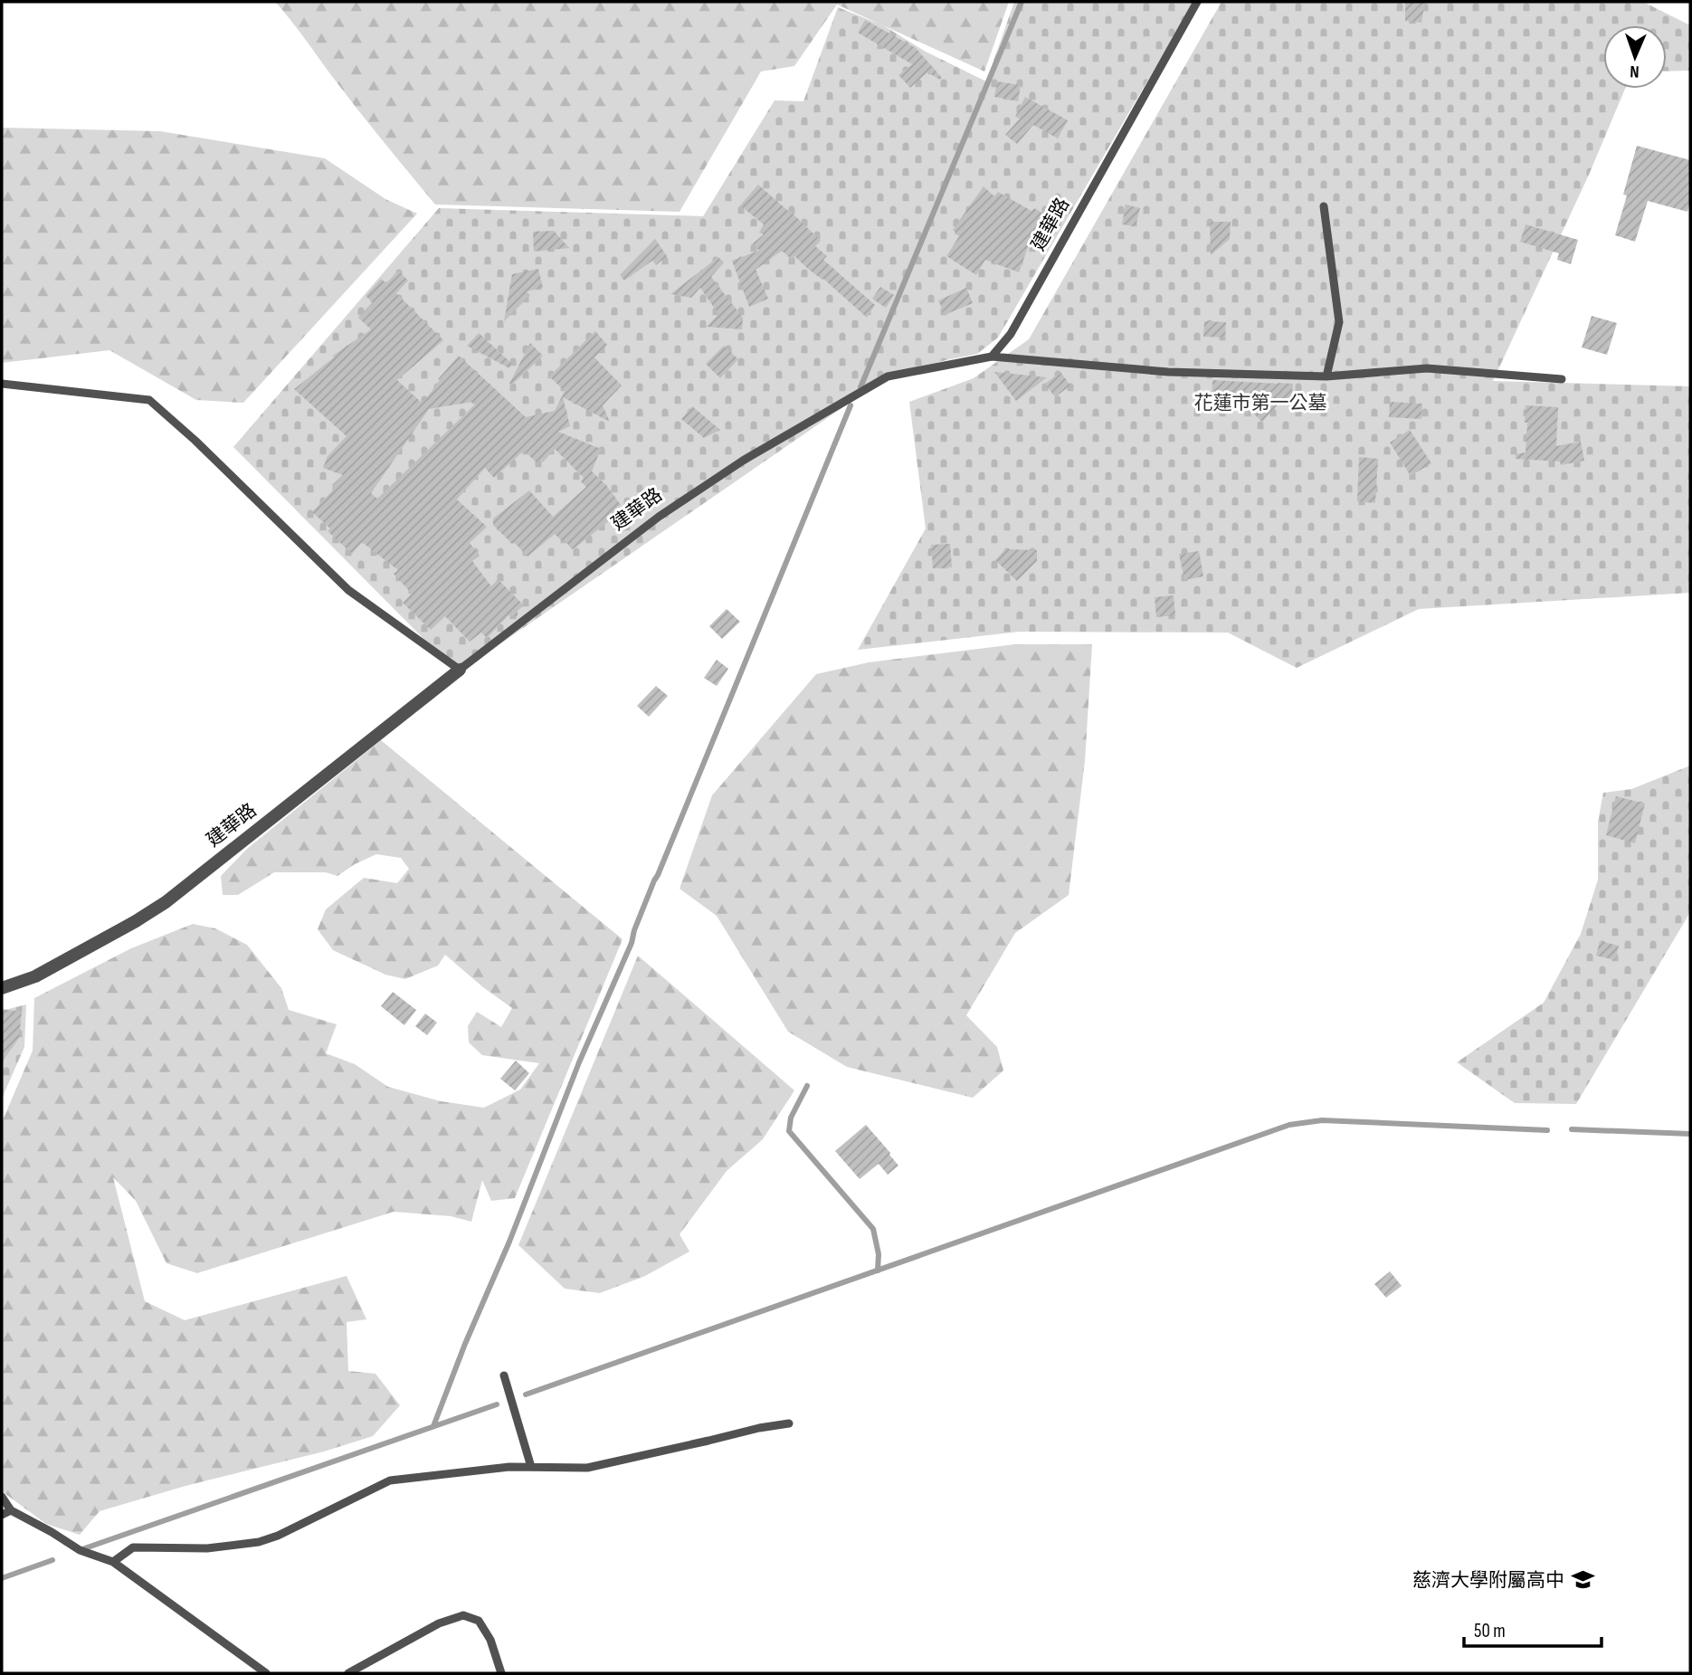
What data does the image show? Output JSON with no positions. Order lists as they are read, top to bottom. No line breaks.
{"streets":{"street":["建華路"]},"parks":["花蓮市第一公墓"],"places":{"school or university":["慈濟大學附屬高中"]},"scale_bar":"50 m","north":"bottom"}
